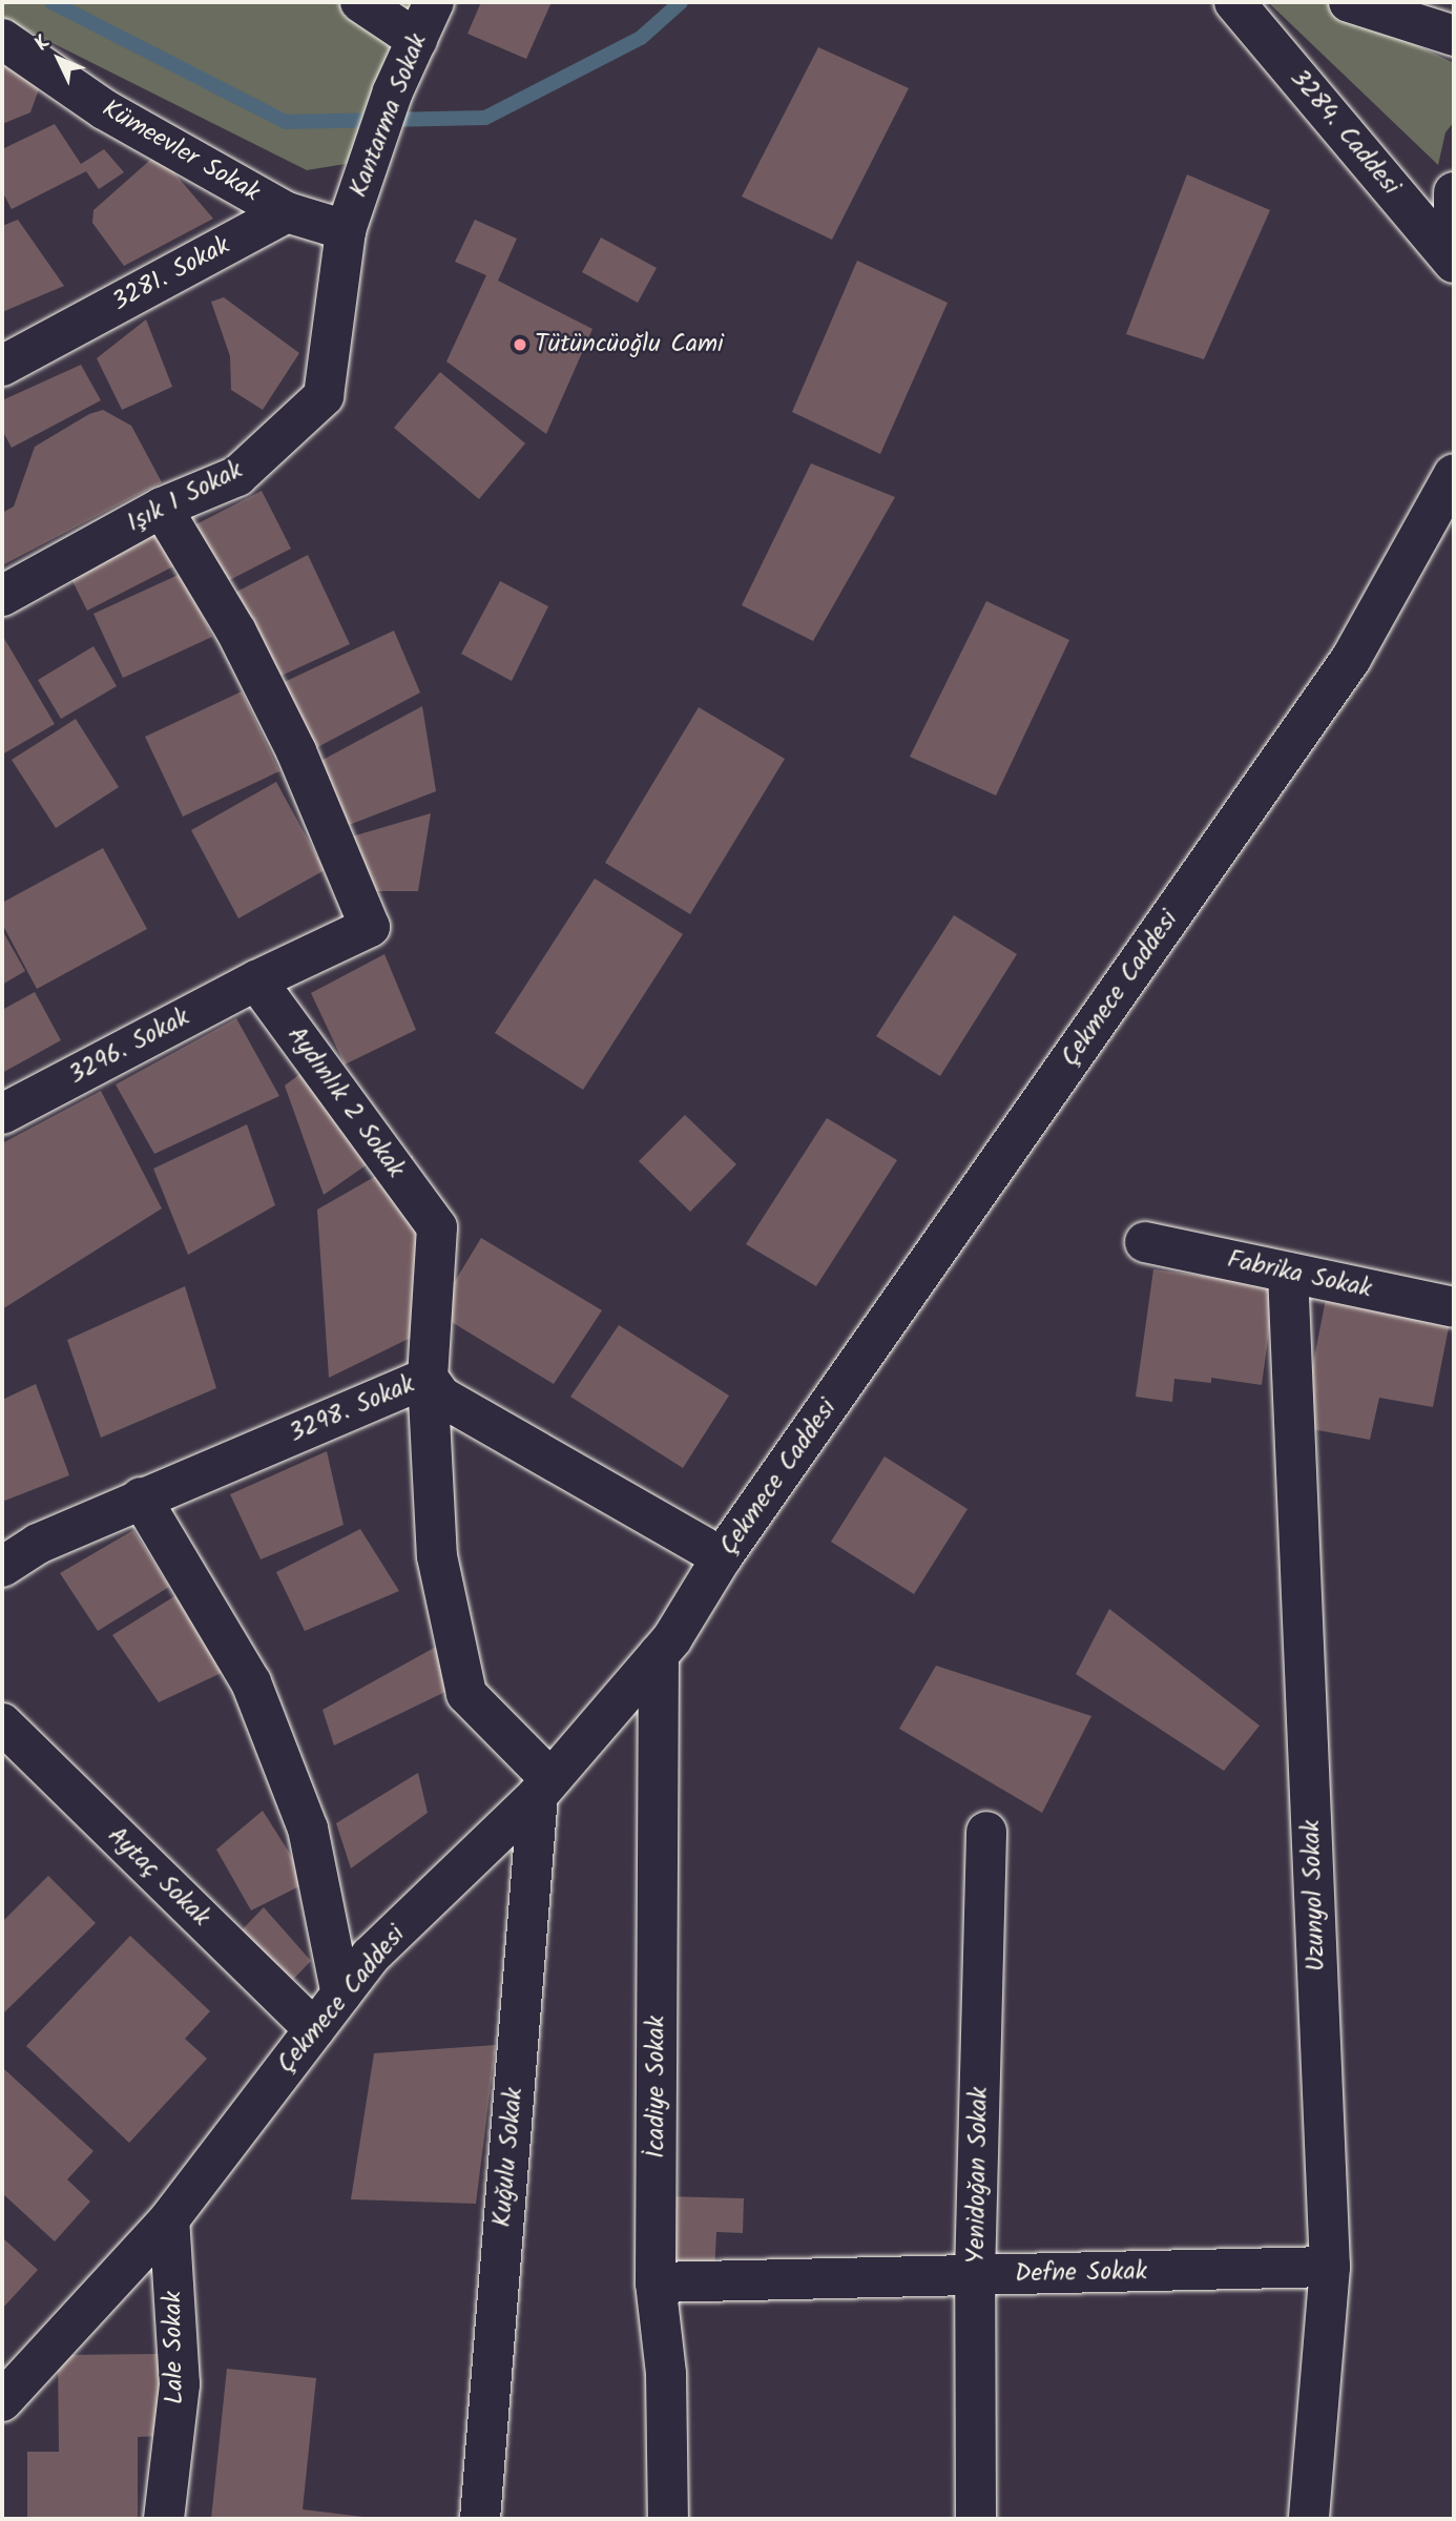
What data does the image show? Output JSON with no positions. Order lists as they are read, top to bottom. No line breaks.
{"streets":{"street":["Kantarma Sokak","3284. Caddesi","Kümeevler Sokak","3281. Sokak","Işık 1 Sokak","Çekmece Caddesi","3296. Sokak","Aydınlık 2 Sokak","Fabrika Sokak","3298. Sokak","Aytaç Sokak","Uzunyol Sokak","İcadiye Sokak","Kuğulu Sokak","Yenidoğan Sokak","Defne Sokak","Lale Sokak"]},"crossings":[["Kantarma Sokak","Işık 1 Sokak"],["Kümeevler Sokak","3281. Sokak"],["Çekmece Caddesi","Aydınlık 2 Sokak"],["Çekmece Caddesi","3298. Sokak"],["Çekmece Caddesi","Aytaç Sokak"],["Çekmece Caddesi","İcadiye Sokak"],["Çekmece Caddesi","Kuğulu Sokak"],["Çekmece Caddesi","Lale Sokak"],["3296. Sokak","Aydınlık 2 Sokak"],["Aydınlık 2 Sokak","3298. Sokak"],["Aydınlık 2 Sokak","Kuğulu Sokak"],["Fabrika Sokak","Uzunyol Sokak"],["Uzunyol Sokak","Defne Sokak"],["İcadiye Sokak","Defne Sokak"],["Yenidoğan Sokak","Defne Sokak"]],"places":["Tütüncüoğlu Cami"],"north":"top left"}
